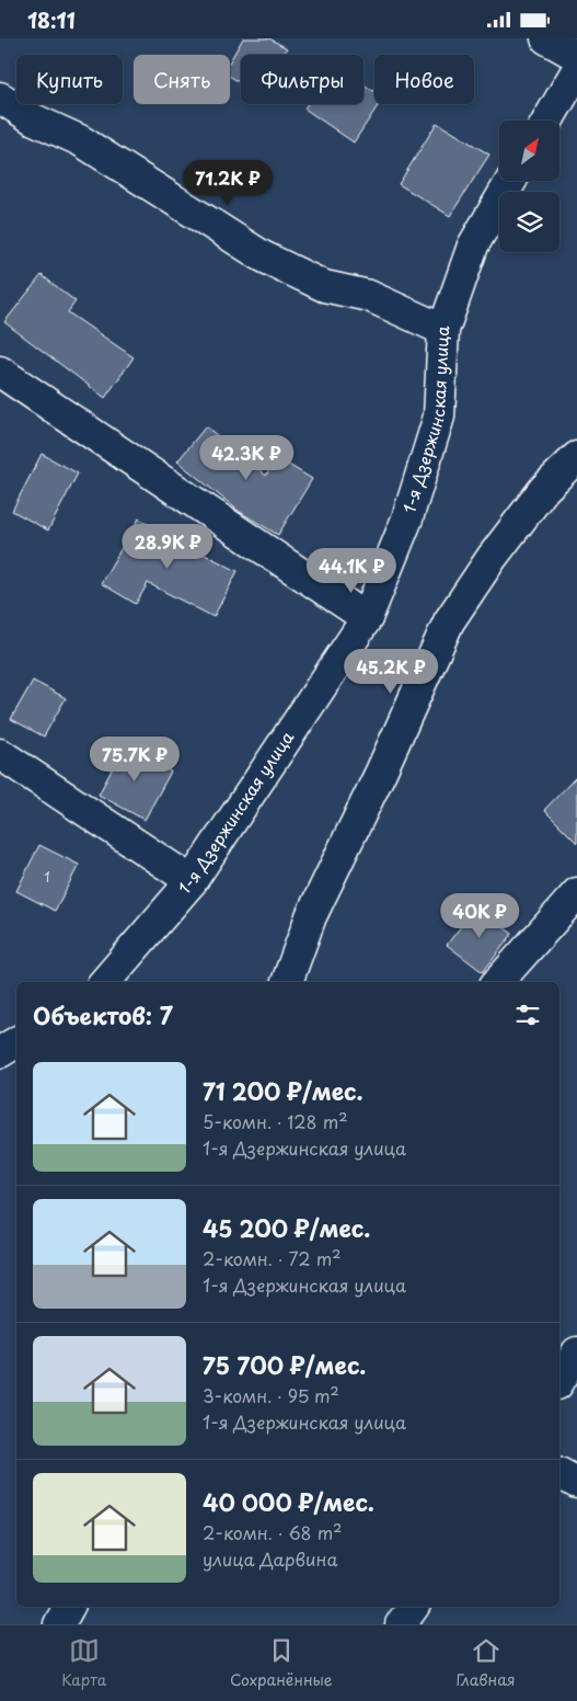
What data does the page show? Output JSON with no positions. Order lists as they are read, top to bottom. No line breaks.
{"streets":{"street":["1-я Дзержинская улица"]},"house_numbers":["1"],"north":"top right","page":{"status":"18:11","chip":["Купить","Снять","Фильтры","Новое"],"price":["71.2K ₽","42.3K ₽","28.9K ₽","44.1K ₽","45.2K ₽","75.7K ₽","40K ₽"],"heading":"Объектов: 7","list":[{"name":"71 200 ₽/мес.","note":"5-комн. · 128 m² · 1-я Дзержинская улица"},{"name":"45 200 ₽/мес.","note":"2-комн. · 72 m² · 1-я Дзержинская улица"},{"name":"75 700 ₽/мес.","note":"3-комн. · 95 m² · 1-я Дзержинская улица"},{"name":"40 000 ₽/мес.","note":"2-комн. · 68 m² · улица Дарвина"}],"tabs":["Карта","Сохранённые","Главная"]}}
